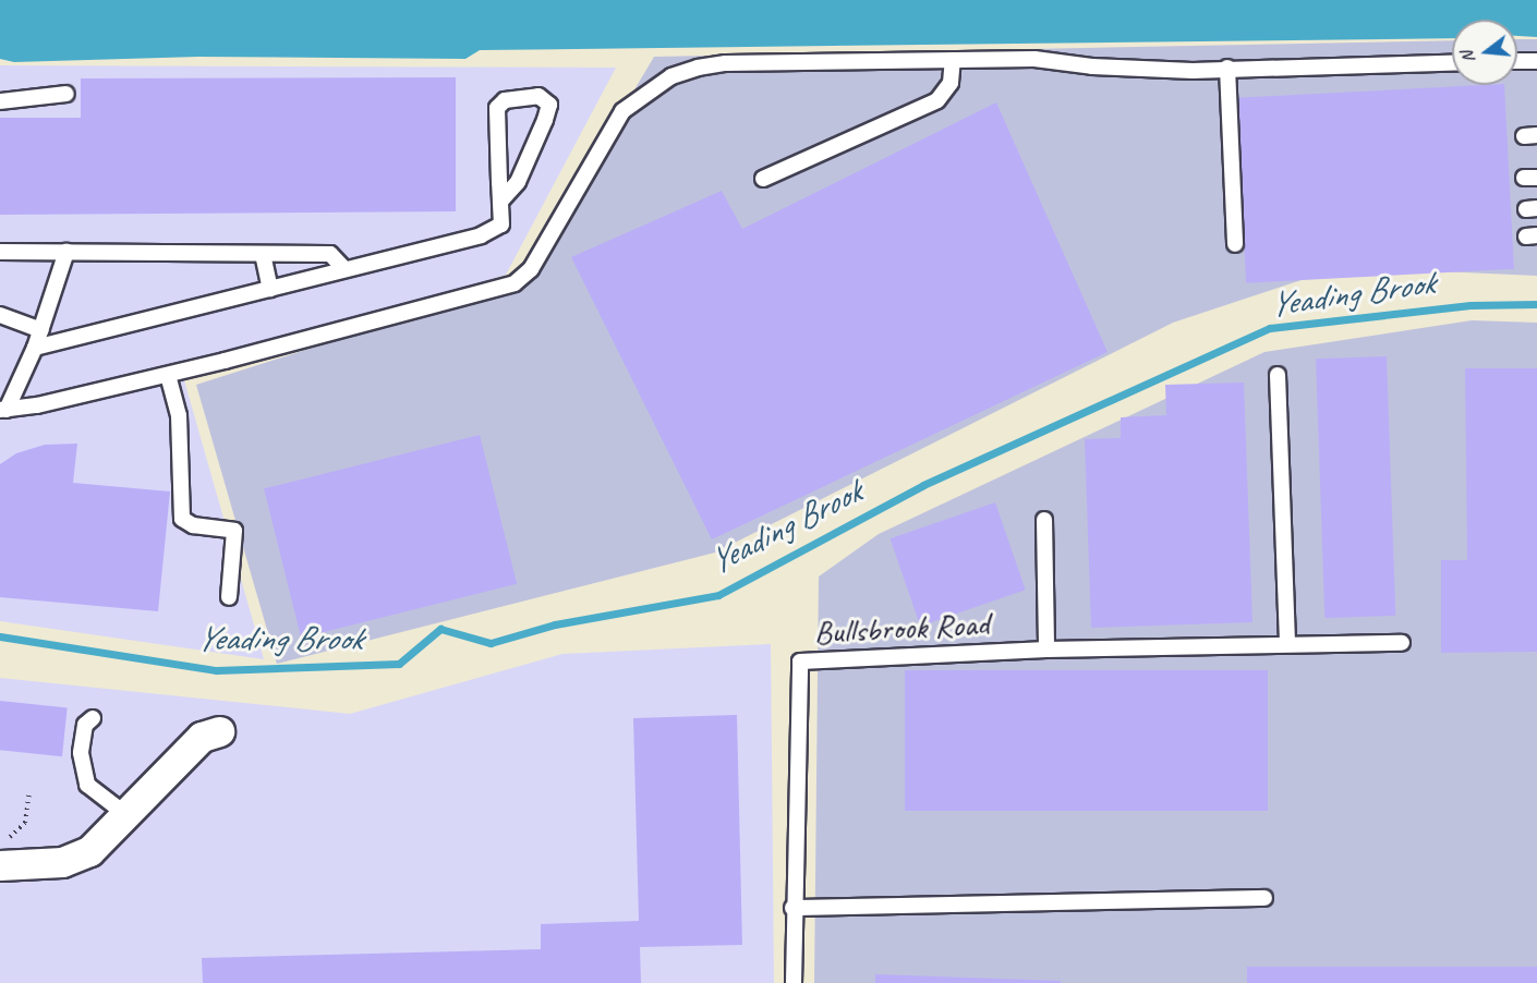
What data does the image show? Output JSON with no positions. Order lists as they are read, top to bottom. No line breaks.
{"streets":{"lane":["Bullsbrook Road"]},"water":["Yeading Brook"],"north":"left"}
